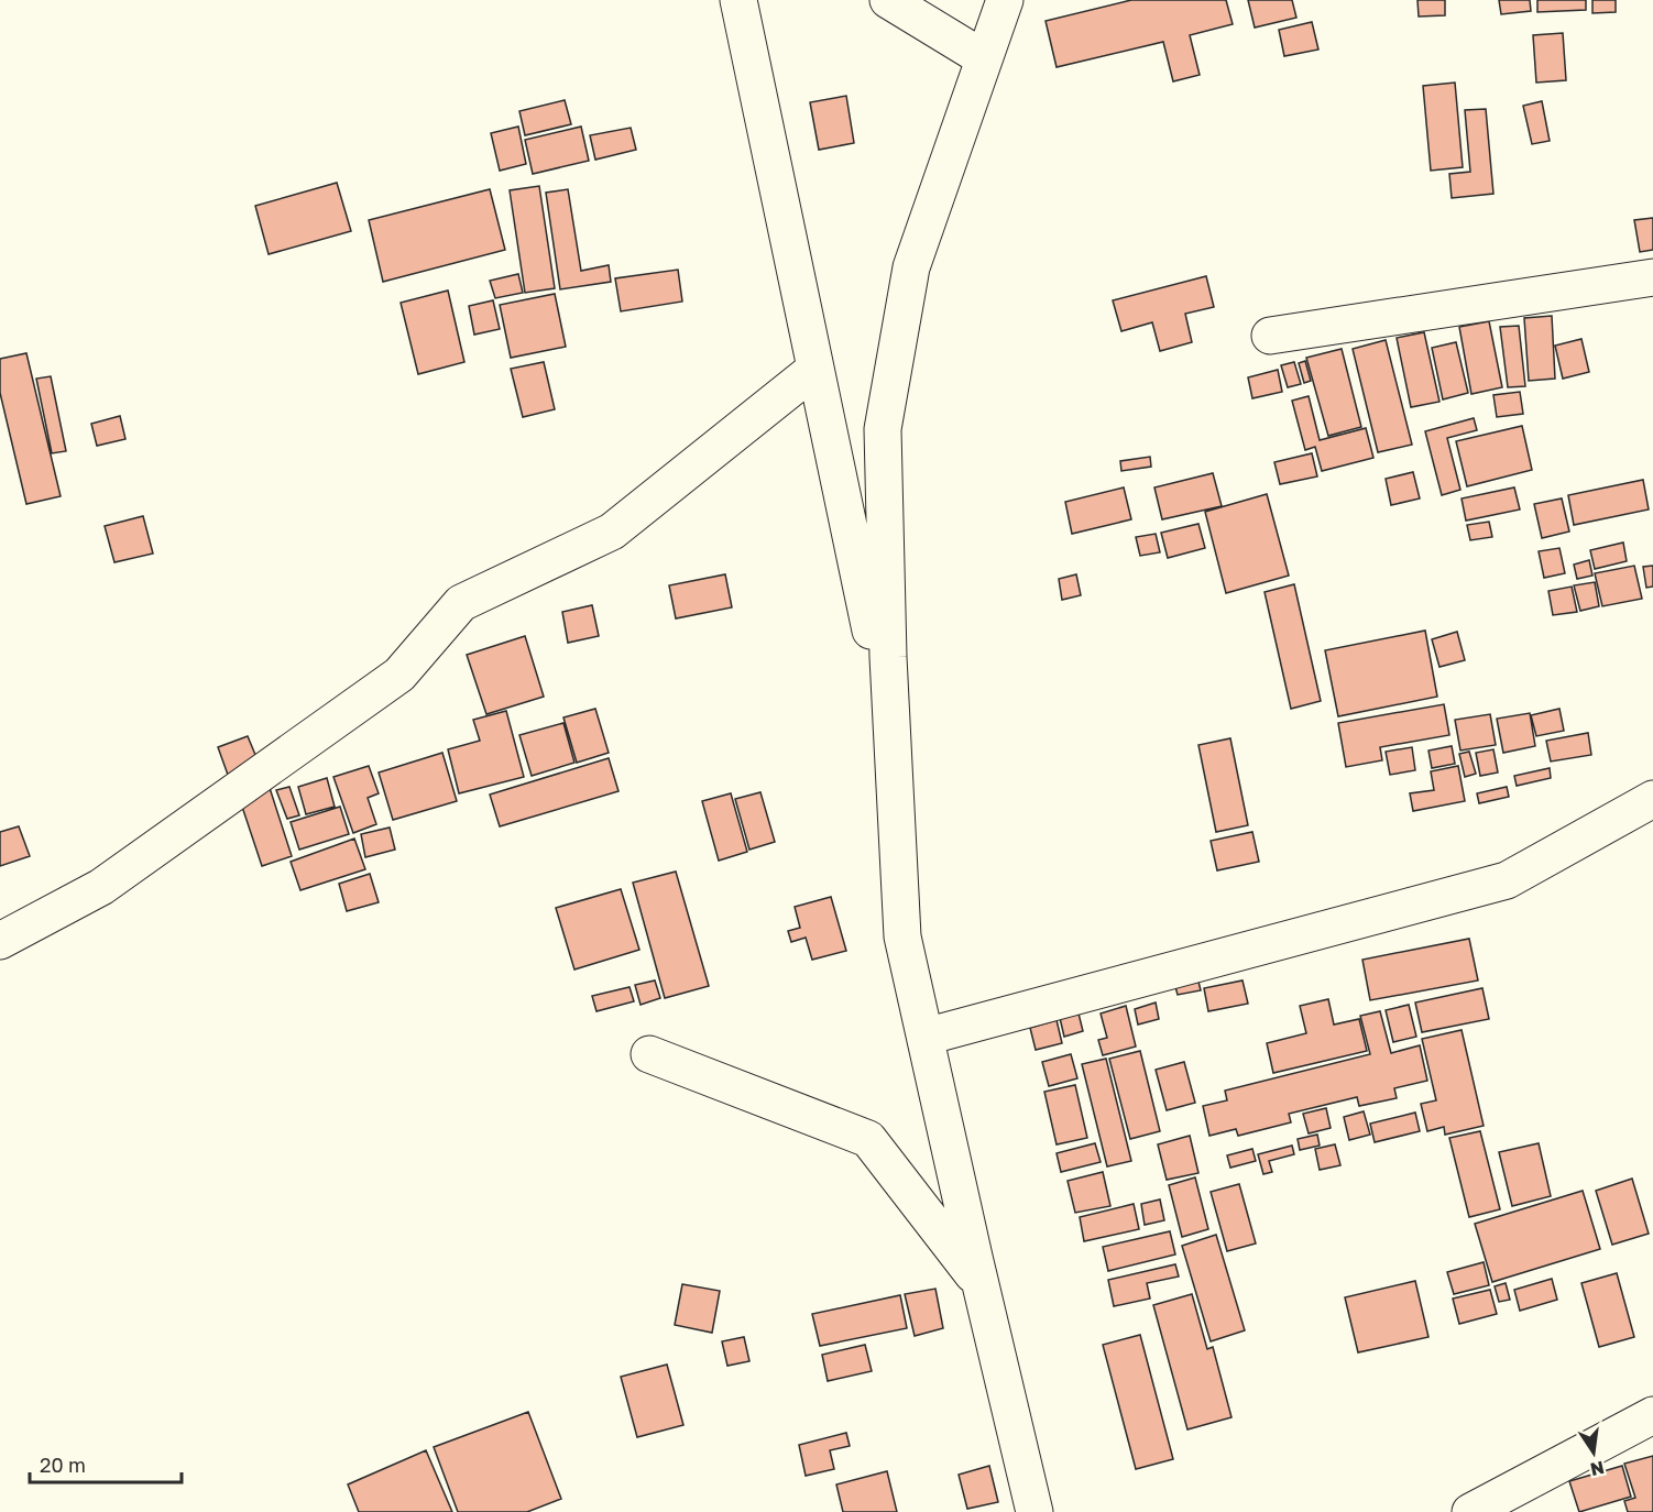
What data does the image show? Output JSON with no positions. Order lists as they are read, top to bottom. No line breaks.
{"scale_bar":"20 m","north":"bottom"}
